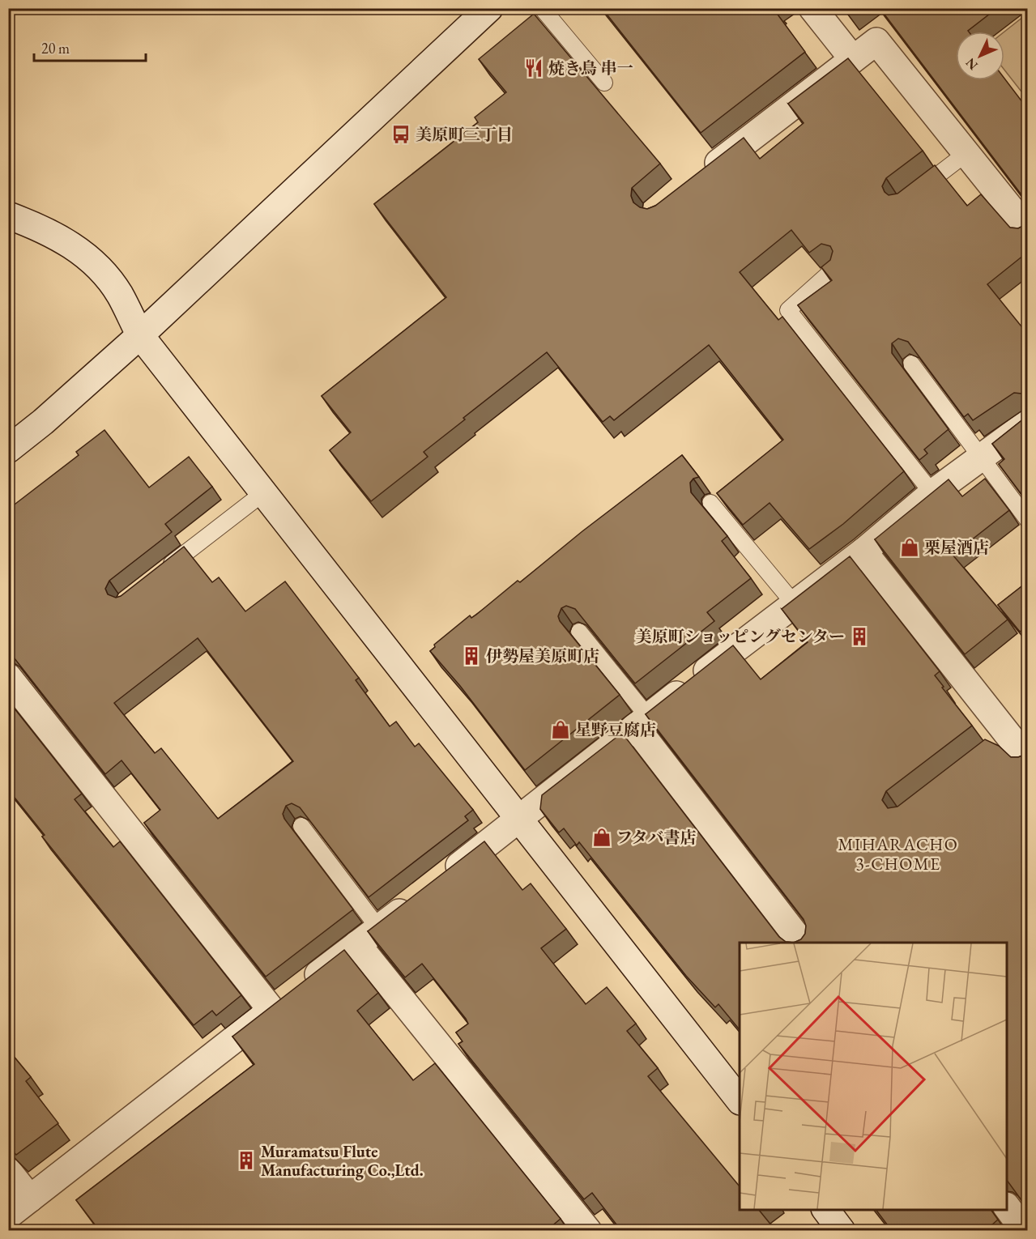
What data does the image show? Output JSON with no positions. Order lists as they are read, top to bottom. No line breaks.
{"districts":["MIHARACHO 3-CHOME"],"places":{"restaurant":["焼き鳥 串一"],"bus stop":["美原町三丁目"],"shop":["栗屋酒店","星野豆腐店","フタバ書店"],"building":["美原町ショッピングセンター","伊勢屋美原町店","Muramatsu Flute Manufacturing Co.,Ltd."]},"scale_bar":"20 m","north":"bottom left"}
